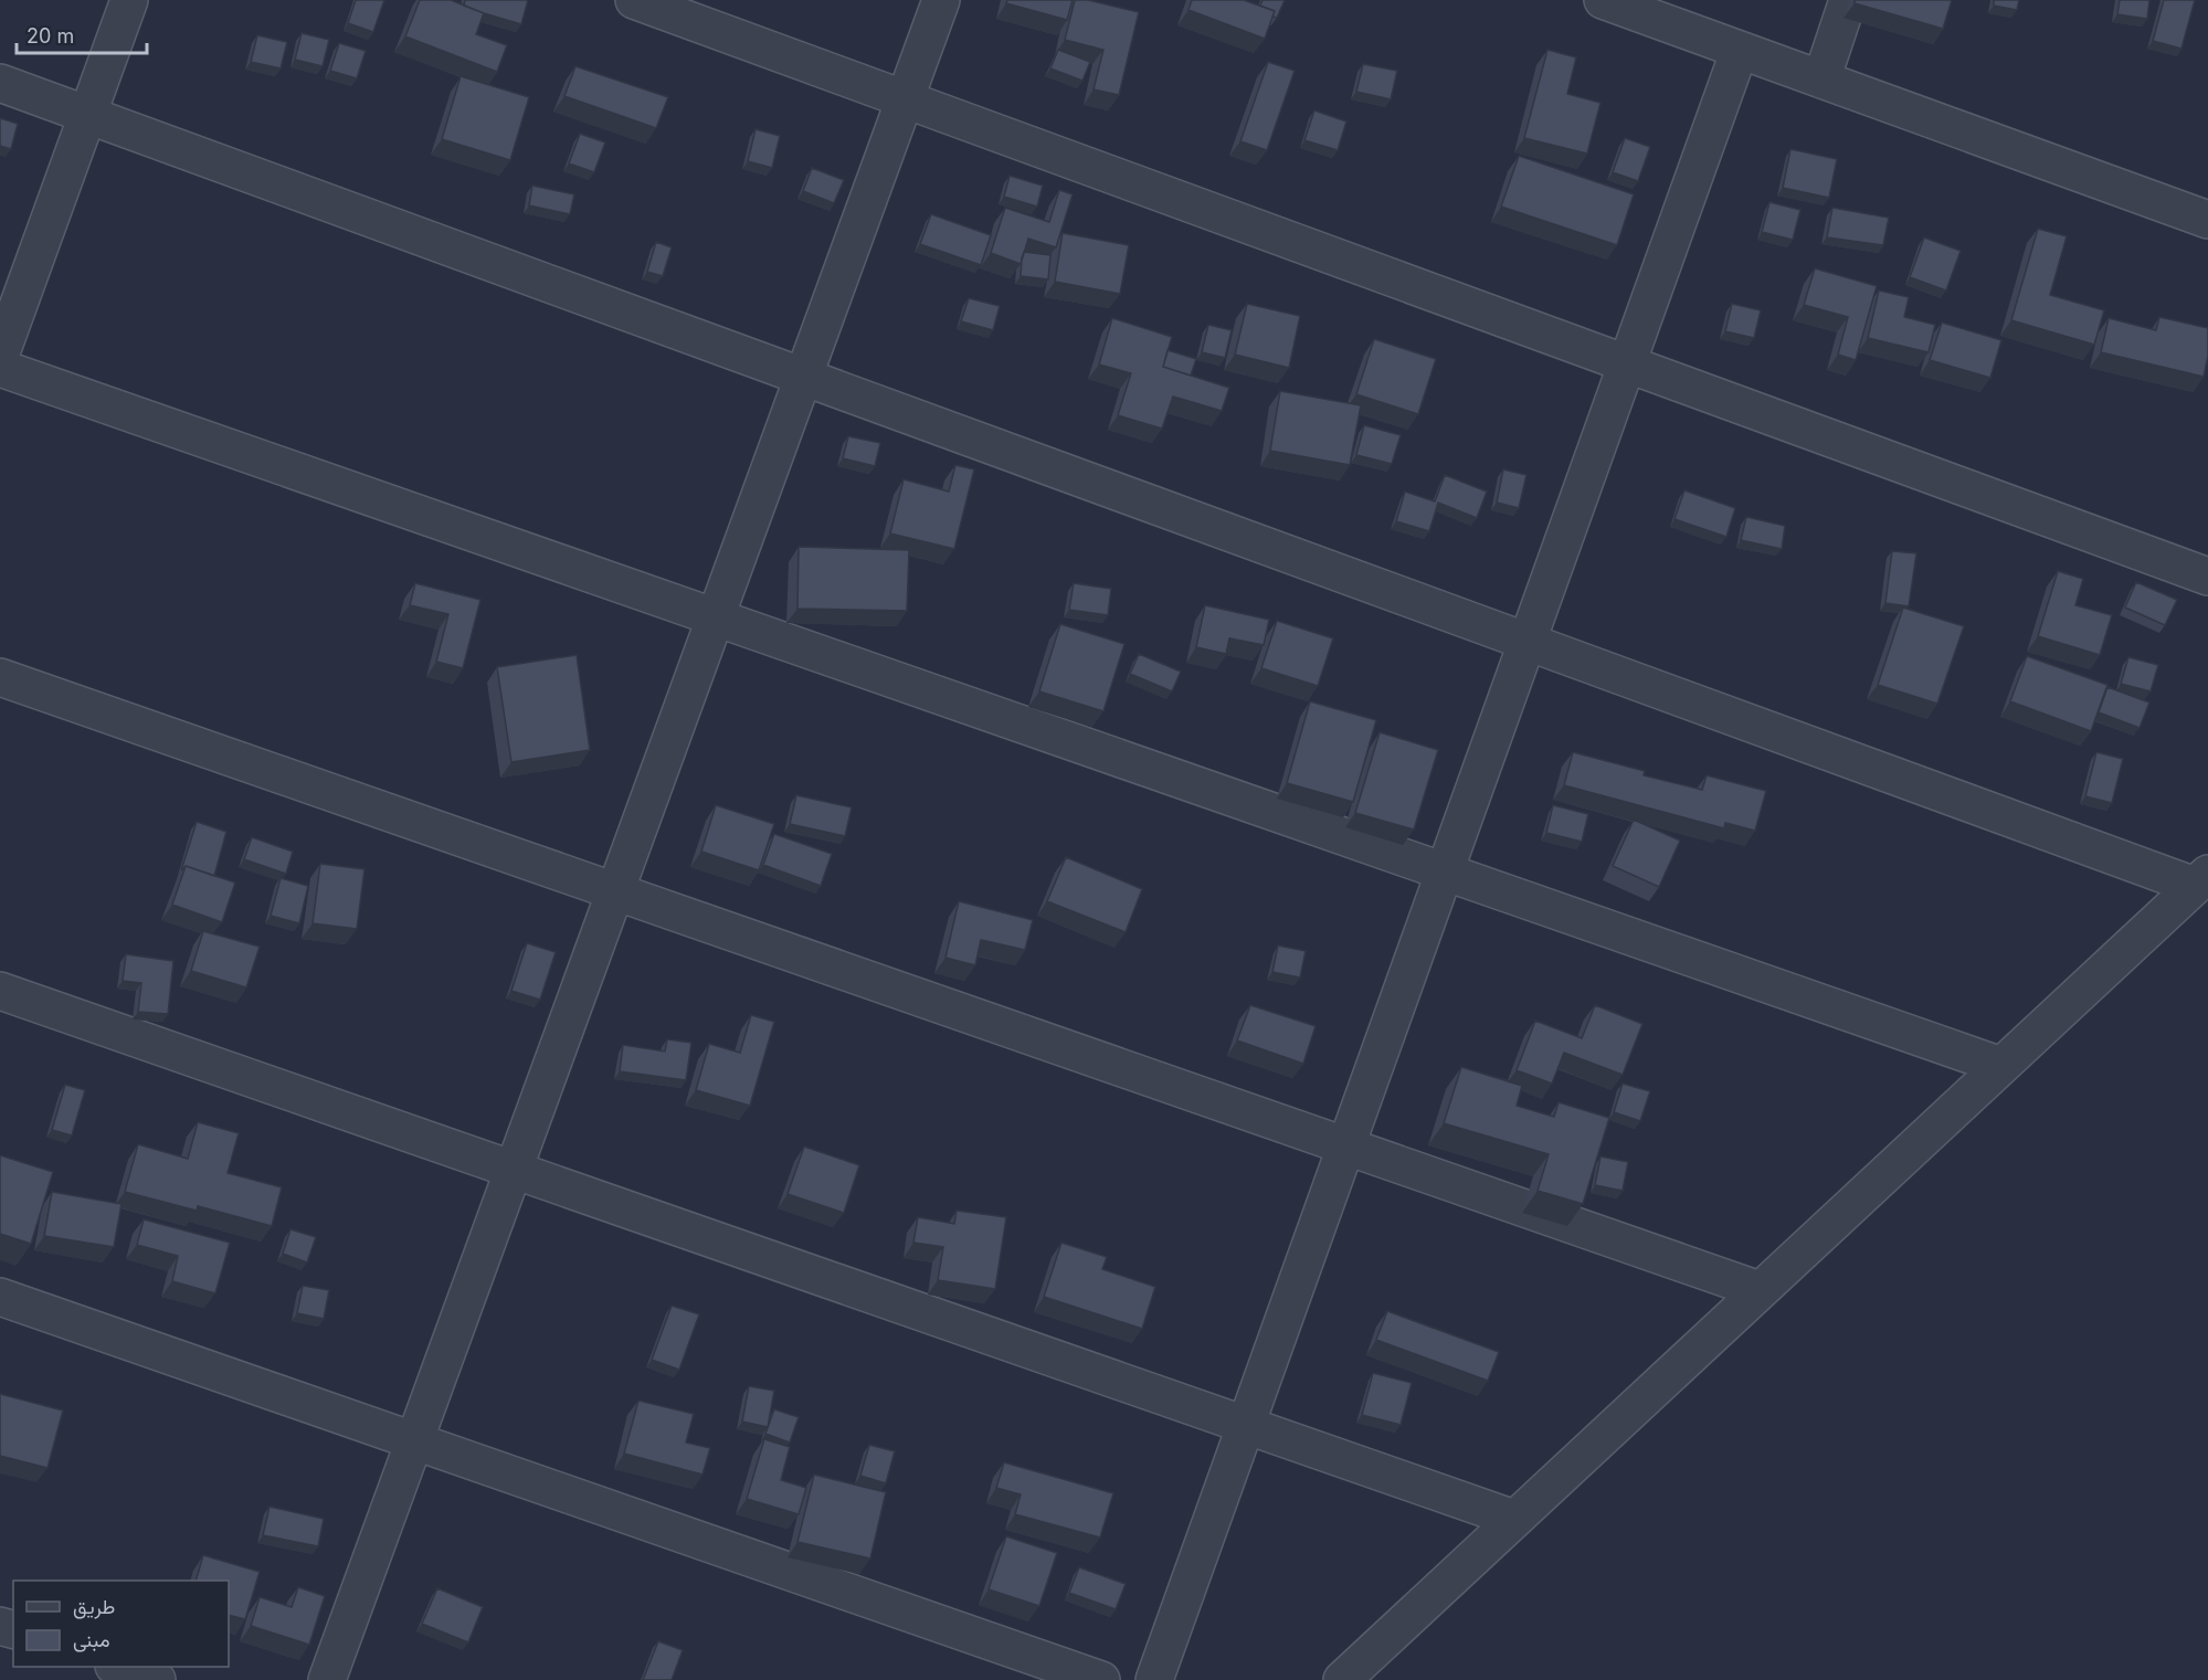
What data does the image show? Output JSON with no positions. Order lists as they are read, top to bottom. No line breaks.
{"legend":["طريق","مبنى"],"scale_bar":"20 m"}
